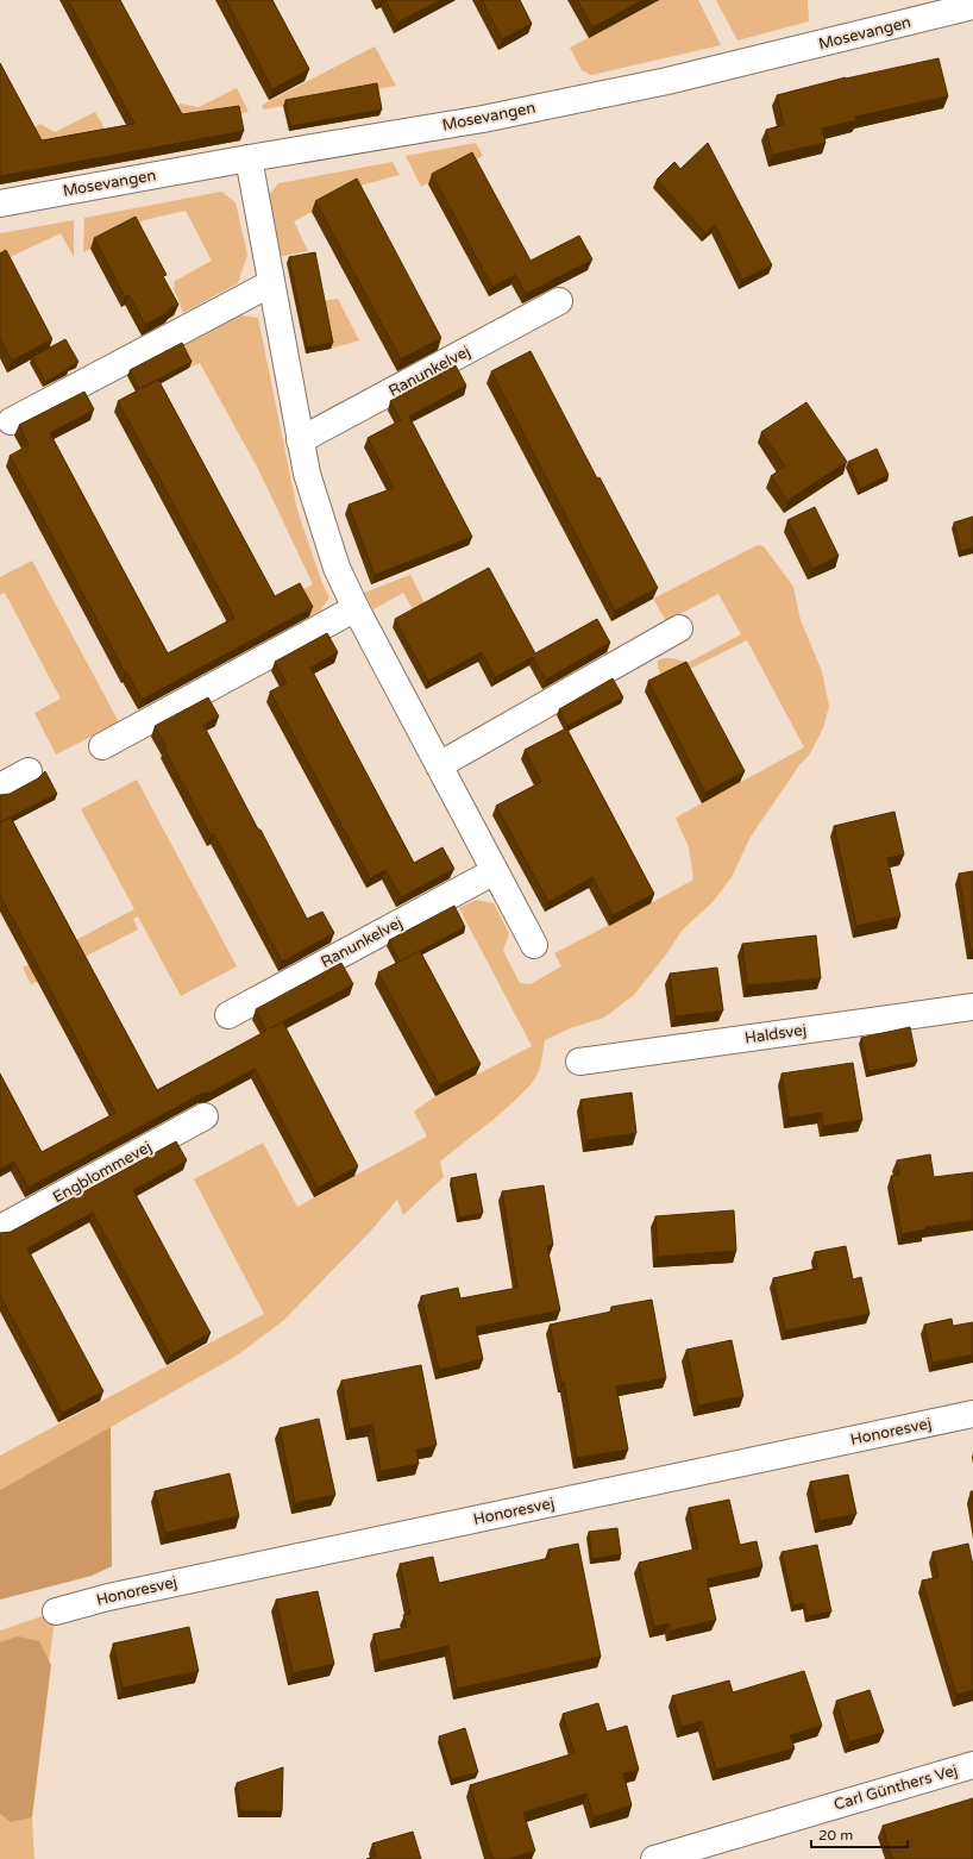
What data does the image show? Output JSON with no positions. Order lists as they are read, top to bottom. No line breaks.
{"streets":{"street":["Mosevangen","Ranunkelvej","Haldsvej","Engblommevej","Honoresvej","Carl Günthers Vej"]},"scale_bar":"20 m"}
